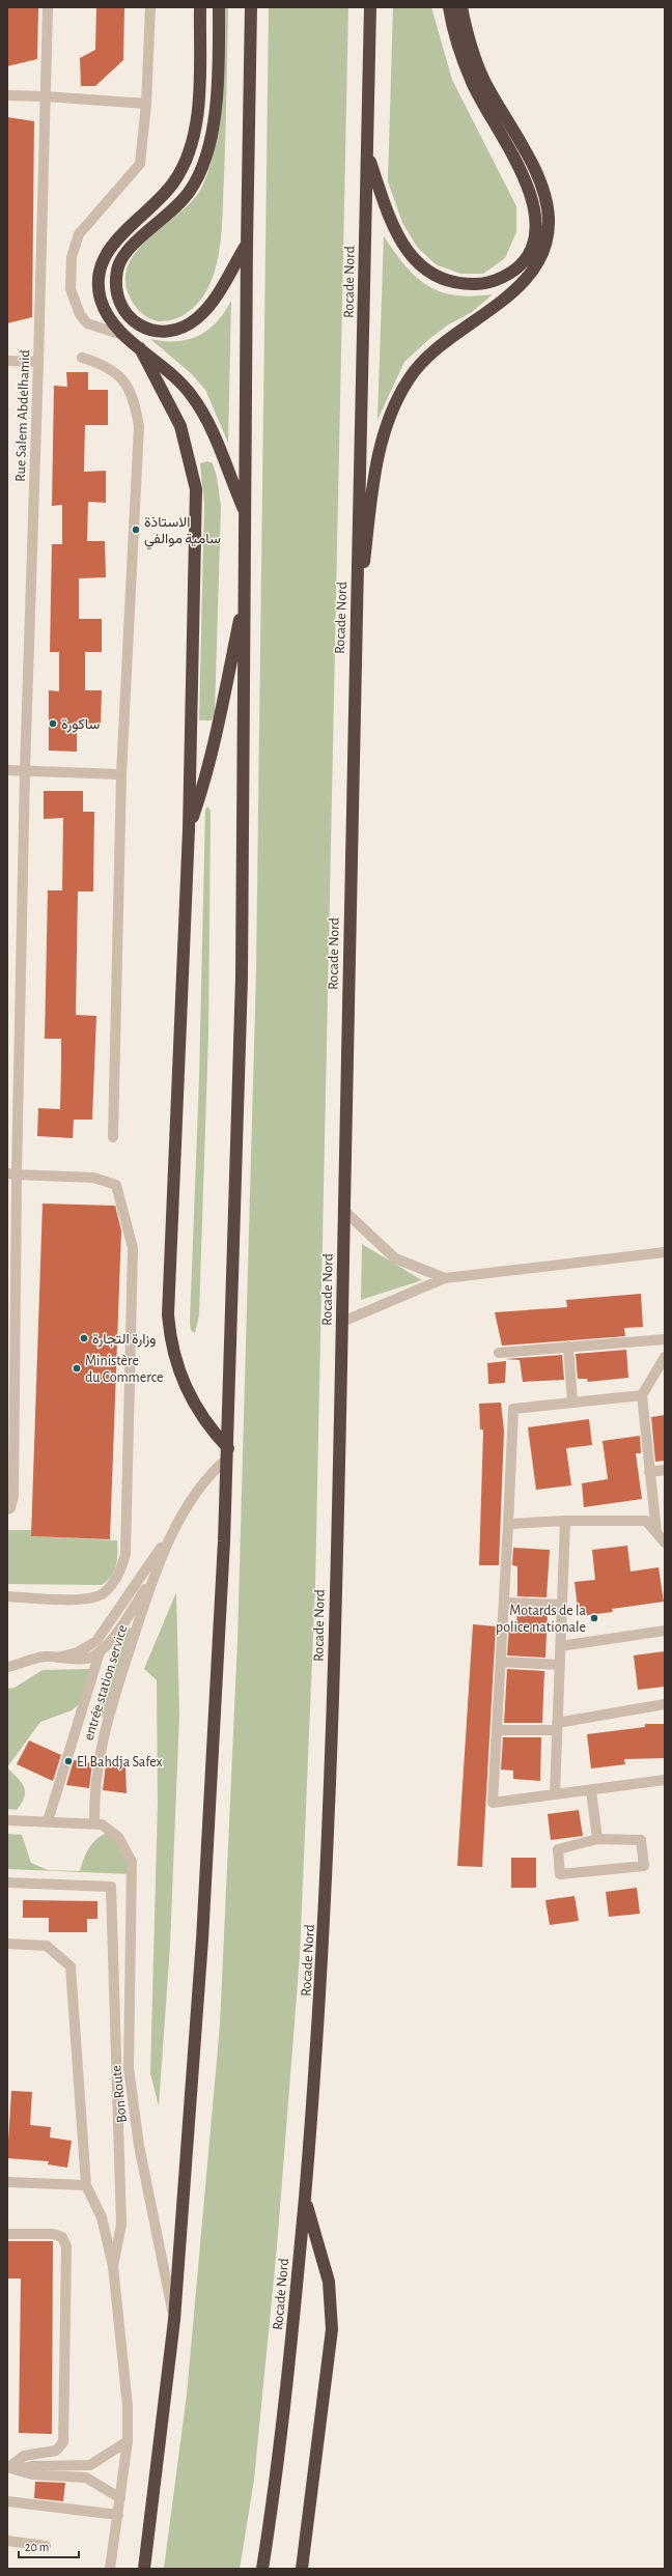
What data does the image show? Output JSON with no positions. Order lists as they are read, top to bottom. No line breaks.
{"streets":{"highway":["Rocade Nord"],"street":["Rue Salem Abdelhamid","entrée station service","Bon Route"]},"crossings":[["entrée station service","Bon Route"]],"places":["الاستاذة سامية موالفي","ساكورة","وزارة التجارة","Ministère du Commerce","Motards de la police nationale","El Bahdja Safex"],"scale_bar":"20 m"}
